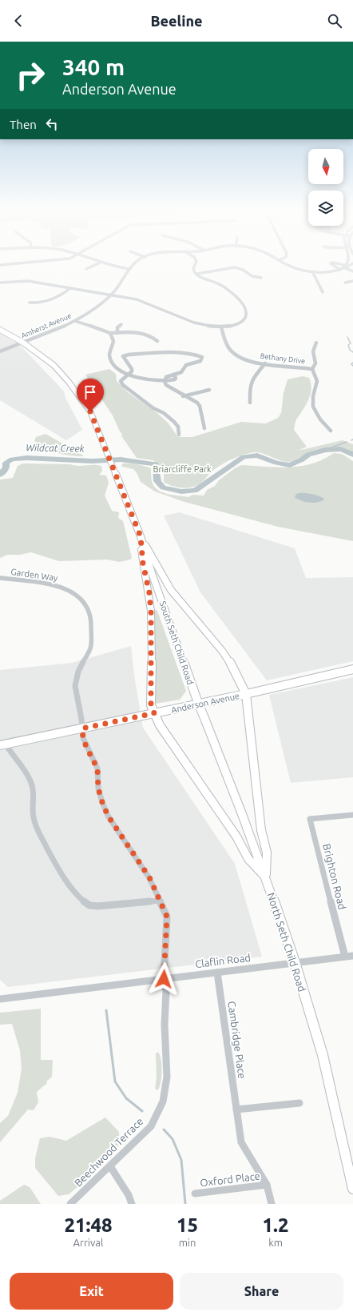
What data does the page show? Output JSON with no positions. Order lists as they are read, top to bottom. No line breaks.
{"streets":{"main road":["South Seth Child Road","Anderson Avenue","North Seth Child Road"],"street":["Amherst Avenue","Bethany Drive","Garden Way","Brighton Road","Claflin Road","Cambridge Place","Beechwood Terrace","Oxford Place"]},"crossings":[["Amherst Avenue","South Seth Child Road"],["Garden Way","Anderson Avenue"],["Garden Way","Beechwood Terrace"],["South Seth Child Road","North Seth Child Road"],["Brighton Road","Claflin Road"],["North Seth Child Road","Claflin Road"],["Claflin Road","Cambridge Place"],["Claflin Road","Beechwood Terrace"],["Cambridge Place","Oxford Place"]],"water":["Wildcat Creek"],"parks":["Briarcliffe Park"],"north":"bottom","page":{"header":"Beeline","turn":["340 m","Anderson Avenue"],"then":"Then","eta":["21:48","Arrival","15","min","1.2","km"],"buttons":["Exit","Share"]}}
